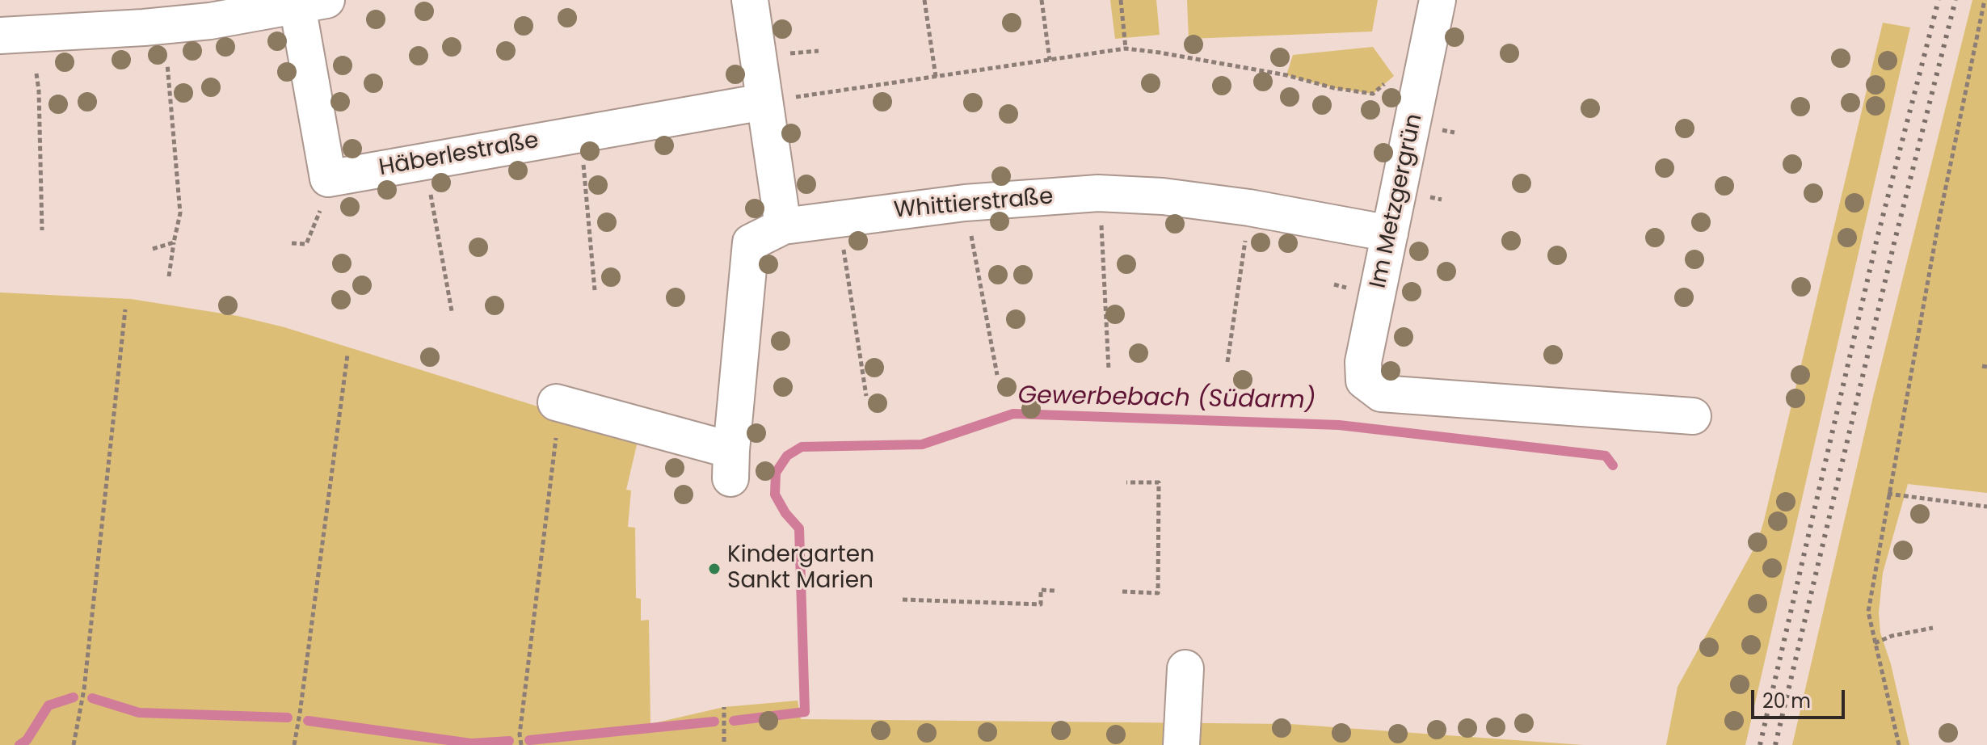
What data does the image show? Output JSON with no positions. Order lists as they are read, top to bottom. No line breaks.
{"streets":{"street":["Häberlestraße","Im Metzgergrün","Whittierstraße"]},"crossings":[["Im Metzgergrün","Whittierstraße"]],"water":["Gewerbebach (Südarm)"],"places":["Kindergarten Sankt Marien"],"scale_bar":"20 m"}
